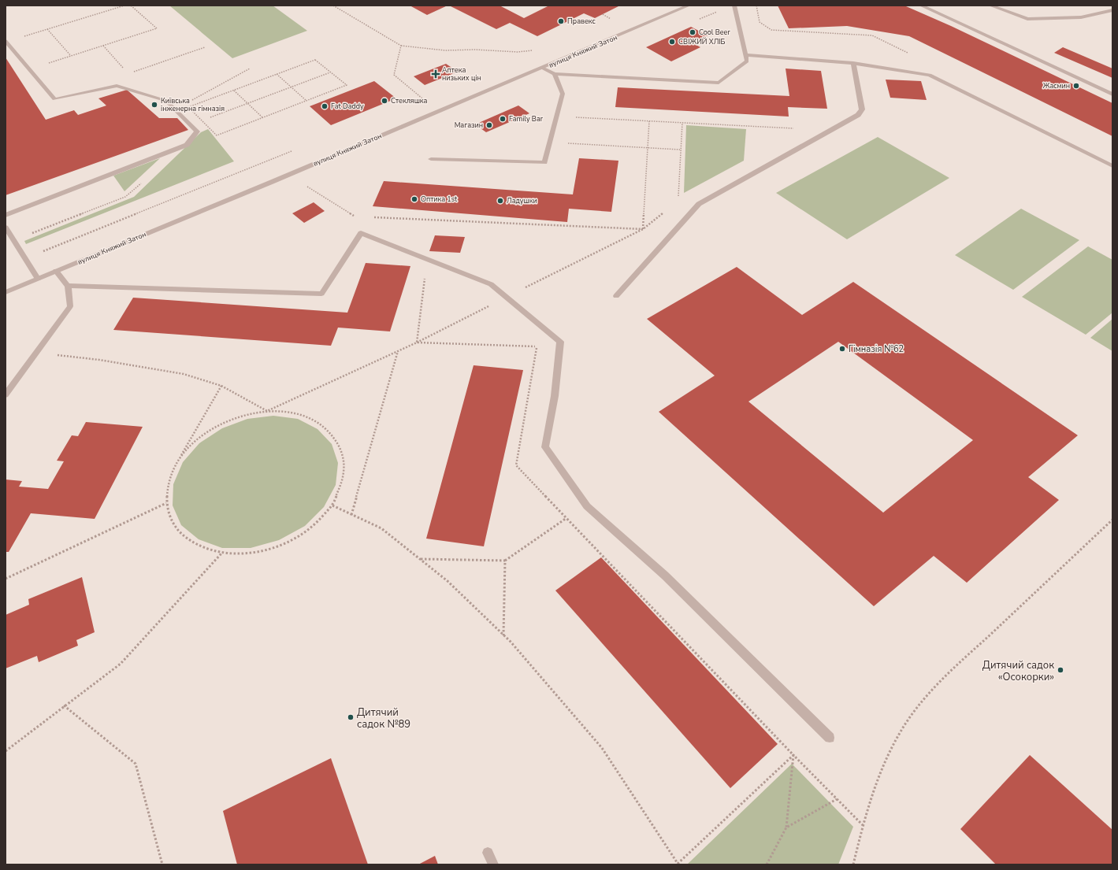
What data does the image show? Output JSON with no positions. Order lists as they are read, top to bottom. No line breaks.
{"streets":{"street":["вулиця Княжий Затон"]},"places":{"other":["Правекс","Cool Beer","СВІЖИЙ ХЛІБ","Жасмин","Стекляшка","Київська інженерна гімназія","Fat Daddy","Family Bar","Магазин","Оптика 1st","Ладушки","Гімназія №62","Дитячий садок «Осокорки»","Дитячий садок №89"],"health":["Аптека низьких цін"]}}
